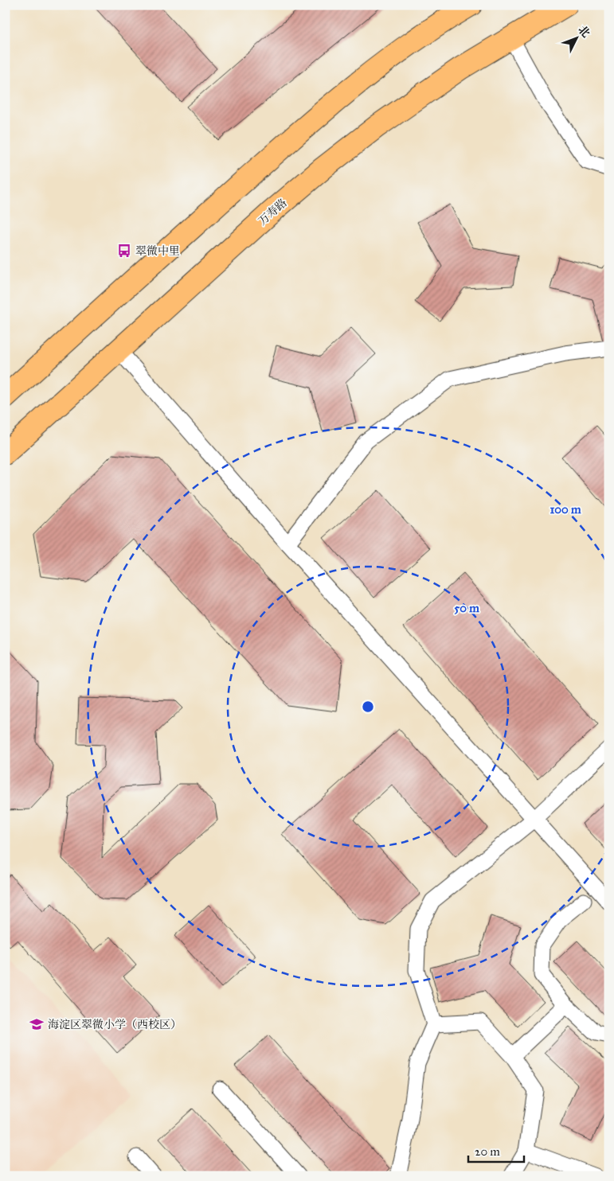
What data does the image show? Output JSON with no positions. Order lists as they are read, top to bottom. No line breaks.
{"streets":{"main road":["万寿路"]},"places":{"bus stop":["翠微中里"],"school or university":["海淀区翠微小学（西校区）"]},"scale_bar":"20 m","north":"top right","rings":["100 m","50 m"]}
